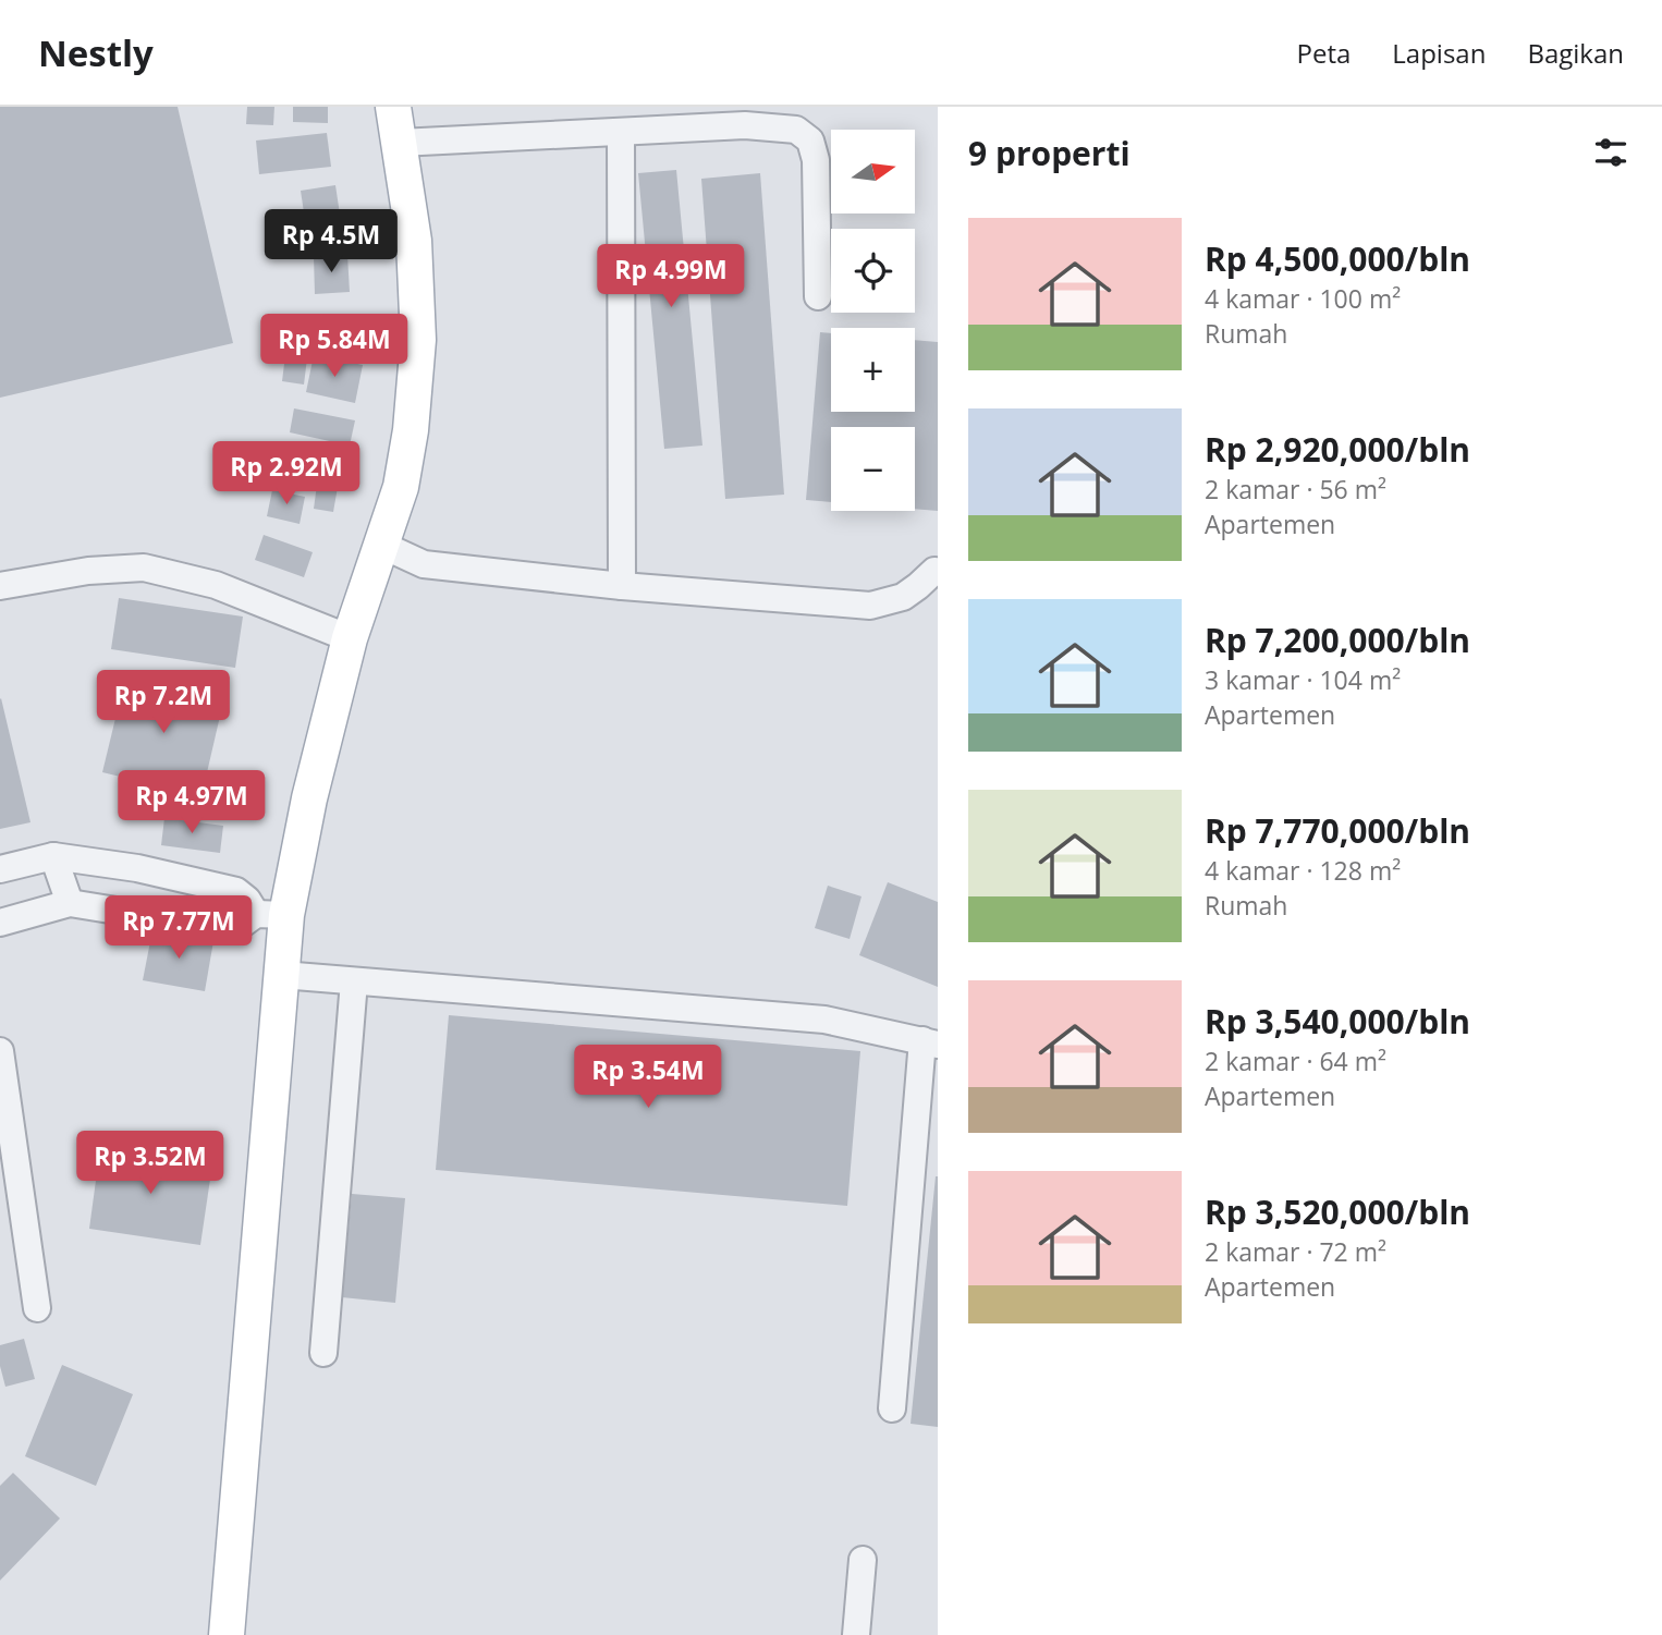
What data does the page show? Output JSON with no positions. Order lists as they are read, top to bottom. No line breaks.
{"north":"right","page":{"header":"Nestly","nav":["Peta","Lapisan","Bagikan"],"heading":"9 properti","map_buttons":["+","−"],"list":[{"name":"Rp 4,500,000/bln","note":"4 kamar · 100 m² · Rumah"},{"name":"Rp 2,920,000/bln","note":"2 kamar · 56 m² · Apartemen"},{"name":"Rp 7,200,000/bln","note":"3 kamar · 104 m² · Apartemen"},{"name":"Rp 7,770,000/bln","note":"4 kamar · 128 m² · Rumah"},{"name":"Rp 3,540,000/bln","note":"2 kamar · 64 m² · Apartemen"},{"name":"Rp 3,520,000/bln","note":"2 kamar · 72 m² · Apartemen"}],"price":["Rp 4.5M","Rp 4.99M","Rp 5.84M","Rp 2.92M","Rp 7.2M","Rp 4.97M","Rp 7.77M","Rp 3.54M","Rp 3.52M"]}}
